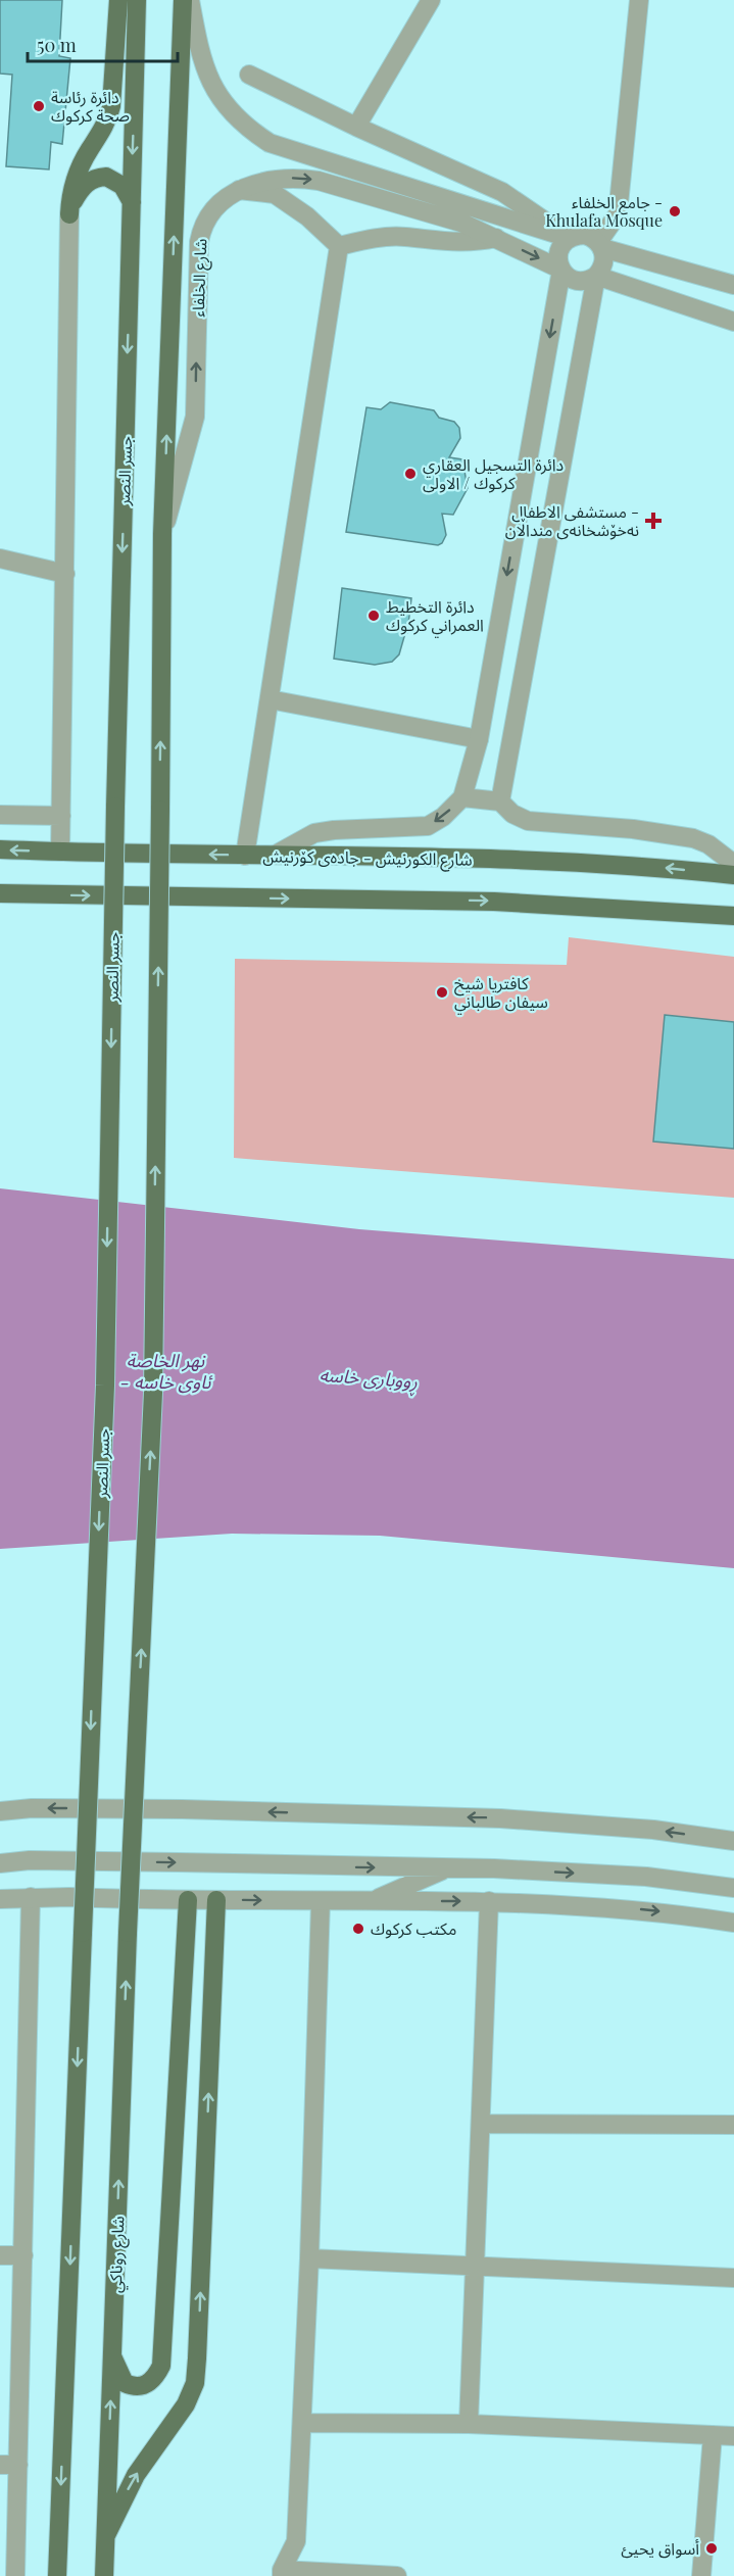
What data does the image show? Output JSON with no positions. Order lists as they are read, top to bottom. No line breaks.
{"streets":{"main road":["جسر النصر","شارع الكورنيش - جادەی کۆرنیش","شارع روناكي"],"street":["شارع الخلفاء"]},"crossings":[["شارع الخلفاء","شارع روناكي"]],"water":["نهر الخاصة - ئاوی خاسە","ڕووباری خاسە"],"places":{"other":["دائرة رئاسة صحة كركوك","جامع الخلفاء - Khulafa Mosque","دائرة التسجيل العقاري كركوك / الاولى","دائرة التخطيط العمراني كركوك","كافتريا شيخ سيفان طالباني","مكتب كركوك","أسواق يحيئ"],"health":["مستشفى الاطفال - نەخۆشخانەی منداڵان"]},"scale_bar":"50 m"}
